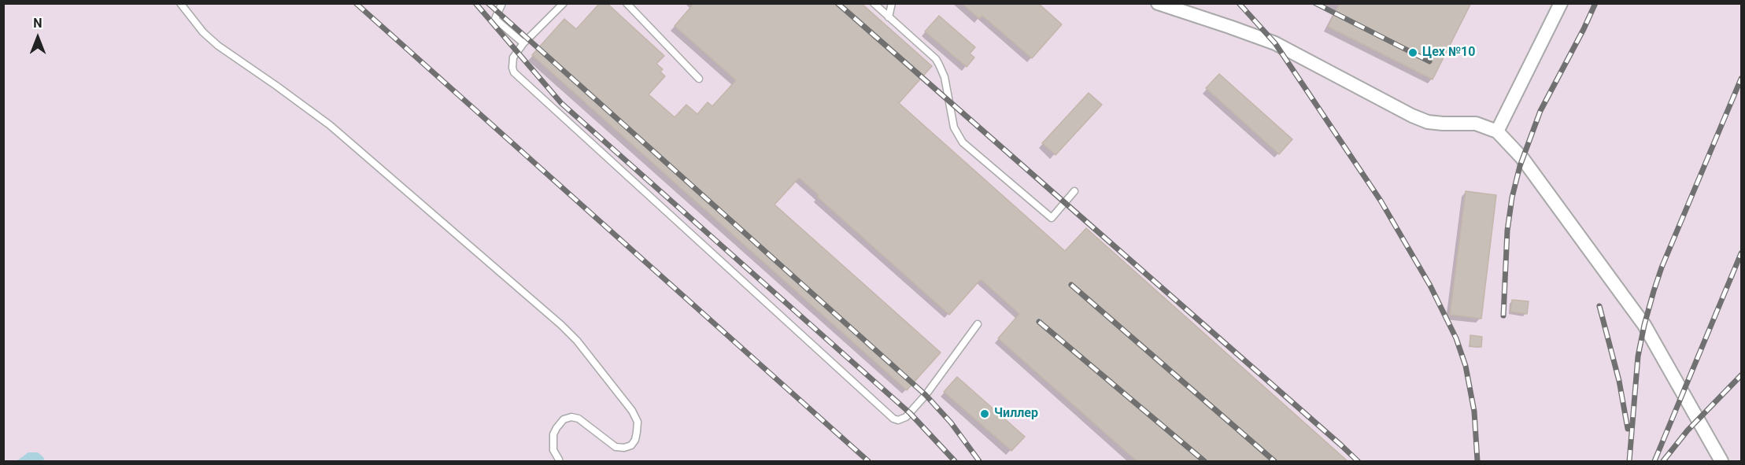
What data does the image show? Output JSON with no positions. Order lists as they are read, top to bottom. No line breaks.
{"places":["Цех №10","Чиллер"],"north":"top"}
